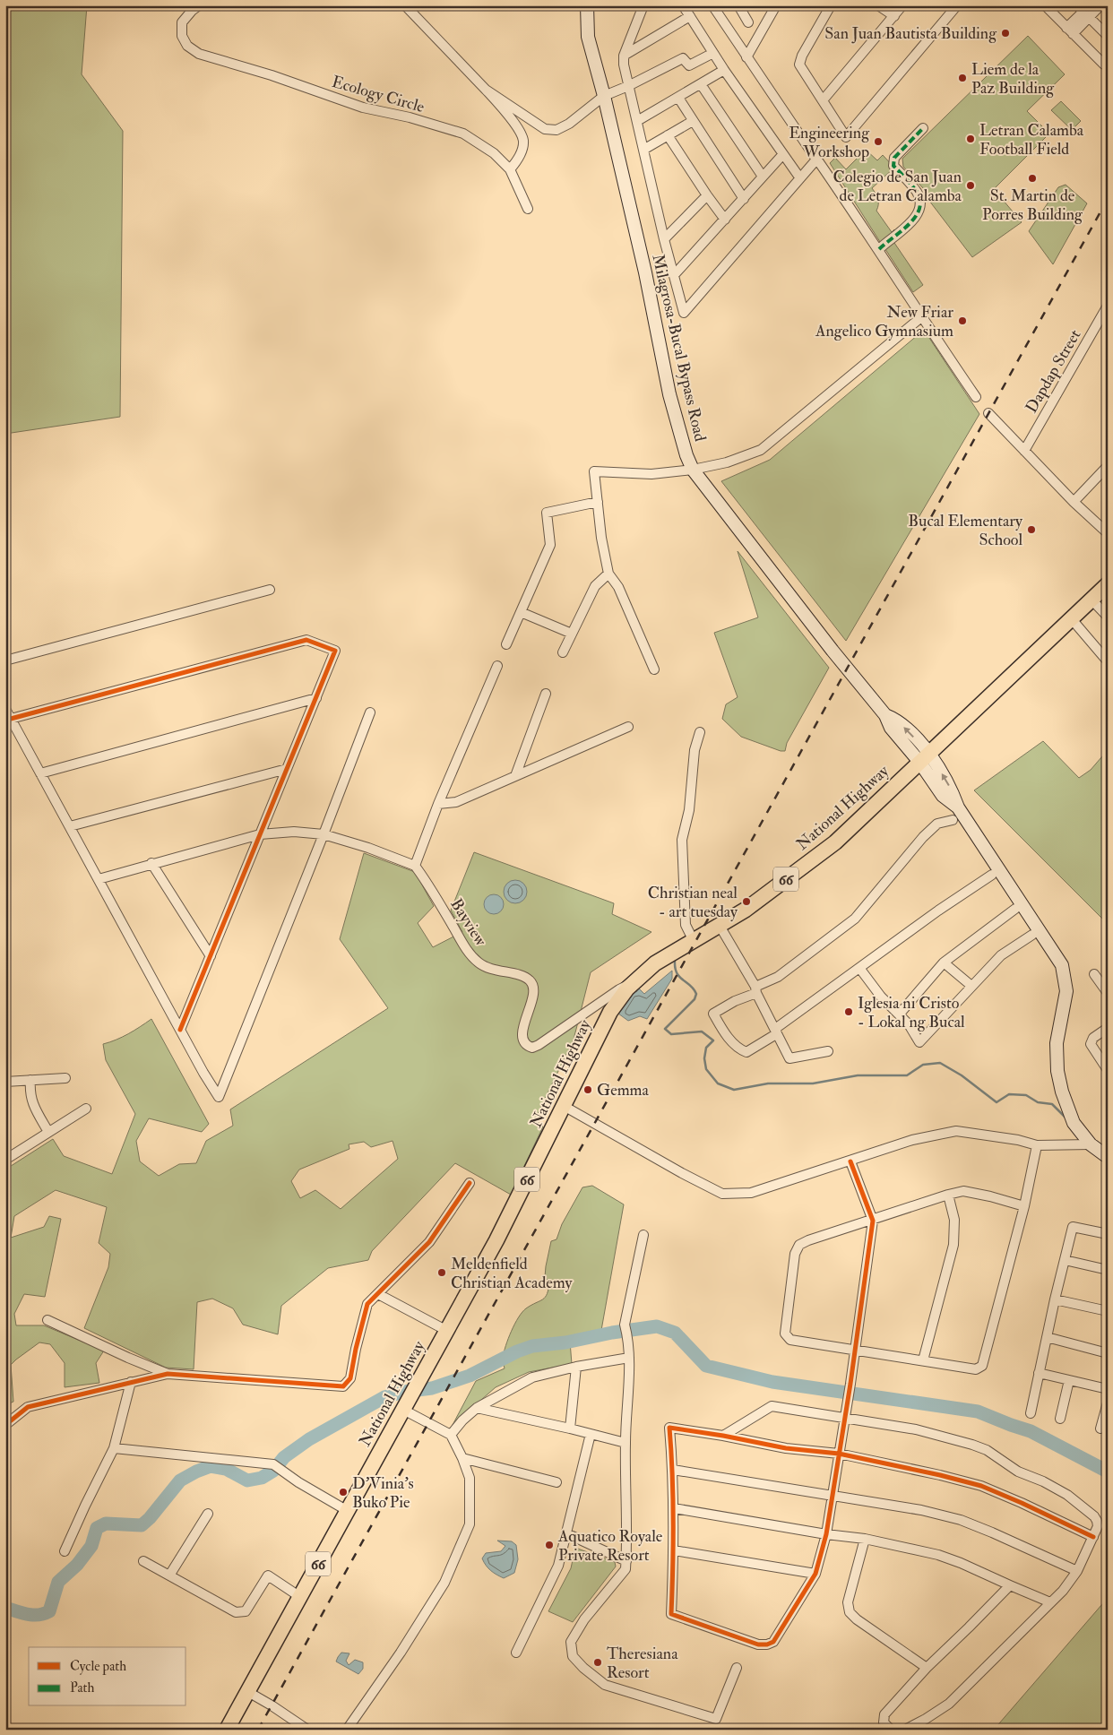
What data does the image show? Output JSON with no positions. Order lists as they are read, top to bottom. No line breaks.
{"streets":{"main road":["Milagrosa-Bucal Bypass Road","National Highway","66"],"street":["Ecology Circle","Dapdap Street","Bayview"]},"crossings":[["Milagrosa-Bucal Bypass Road","National Highway"],["National Highway","Bayview"]],"places":["San Juan Bautista Building","Liem de la Paz Building","Letran Calamba Football Field","Engineering Workshop","St. Martin de Porres Building","Colegio de San Juan de Letran Calamba","New Friar Angelico Gymnasium","Bucal Elementary School","Christian neal - art tuesday","Iglesia ni Cristo - Lokal ng Bucal","Gemma","Meldenfield Christian Academy","D'Vinia's Buko Pie","Aquatico Royale Private Resort","Theresiana Resort"],"legend":["Cycle path","Path"]}
